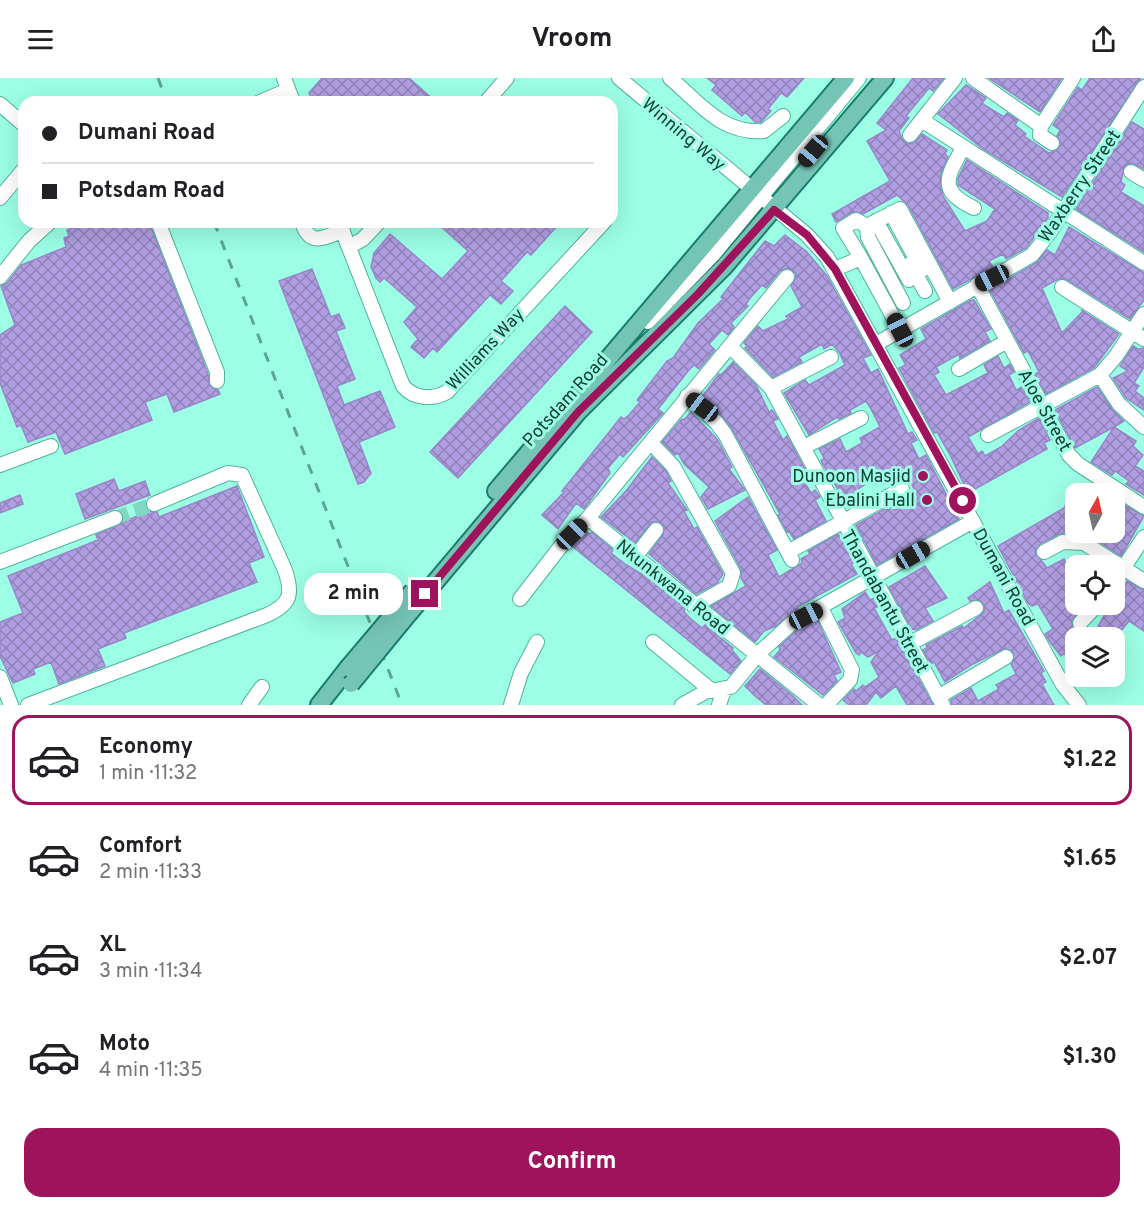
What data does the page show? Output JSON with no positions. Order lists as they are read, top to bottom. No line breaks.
{"streets":{"main road":["Potsdam Road"],"street":["Winning Way","Waxberry Street","Williams Way","Aloe Street","Dumani Road","Nkunkwana Road","Thandabantu Street"]},"crossings":[["Winning Way","Potsdam Road"],["Winning Way","Dumani Road"],["Waxberry Street","Aloe Street"],["Waxberry Street","Dumani Road"],["Potsdam Road","Dumani Road"]],"places":["Dunoon Masjid","Ebalini Hall"],"north":"top","page":{"header":"Vroom","banner":["Dumani Road","Potsdam Road"],"bubble":"2 min","list":[{"name":"Economy","note":"1 min · 11:32","value":"$1.22"},{"name":"Comfort","note":"2 min · 11:33","value":"$1.65"},{"name":"XL","note":"3 min · 11:34","value":"$2.07"},{"name":"Moto","note":"4 min · 11:35","value":"$1.30"}],"buttons":"Confirm"}}
